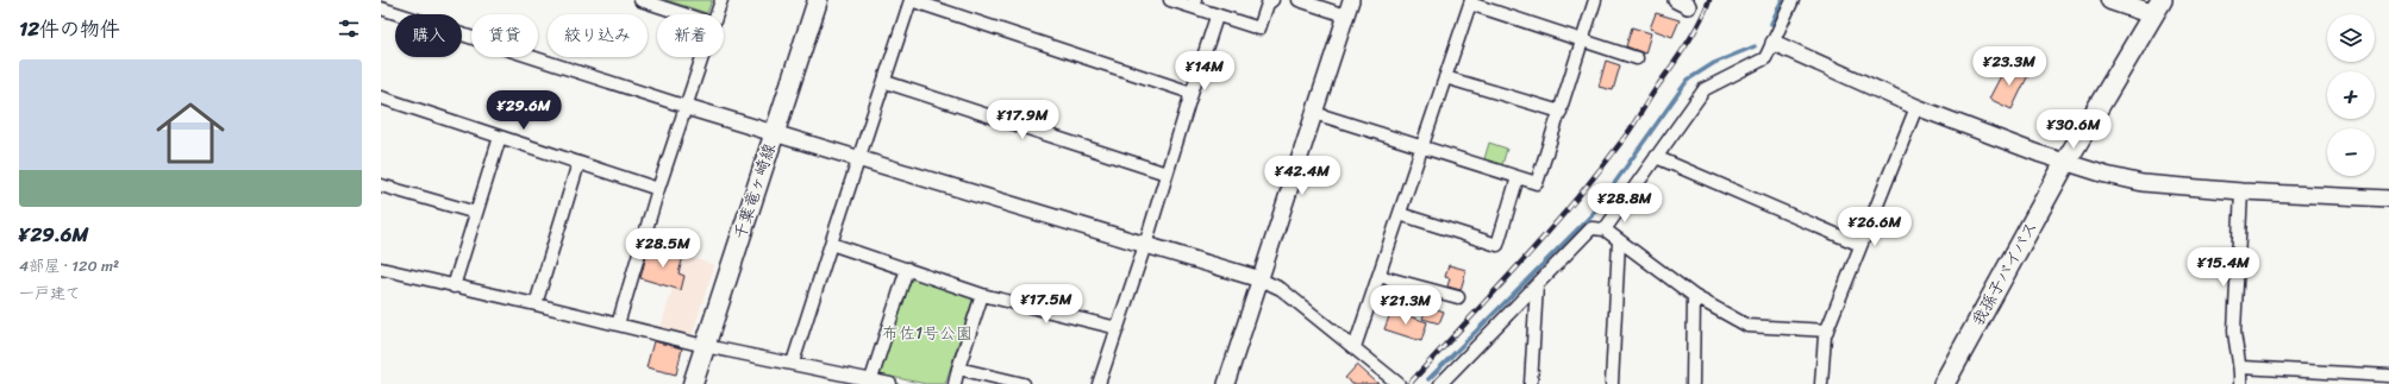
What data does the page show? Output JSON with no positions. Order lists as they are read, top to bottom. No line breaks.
{"streets":{"highway":["我孫子バイパス"],"main road":["千葉竜ヶ崎線"]},"parks":["布佐1号公園"],"page":{"heading":"12件の物件","map_buttons":["+","−"],"chip":["購入","賃貸","絞り込み","新着"],"price":["¥23.3M","¥14M","¥29.6M","¥17.9M","¥30.6M","¥42.4M","¥28.8M","¥26.6M","¥28.5M","¥15.4M","¥17.5M","¥21.3M"],"list":[{"name":"¥29.6M","note":"4部屋 · 120 m² · 一戸建て"}]}}
